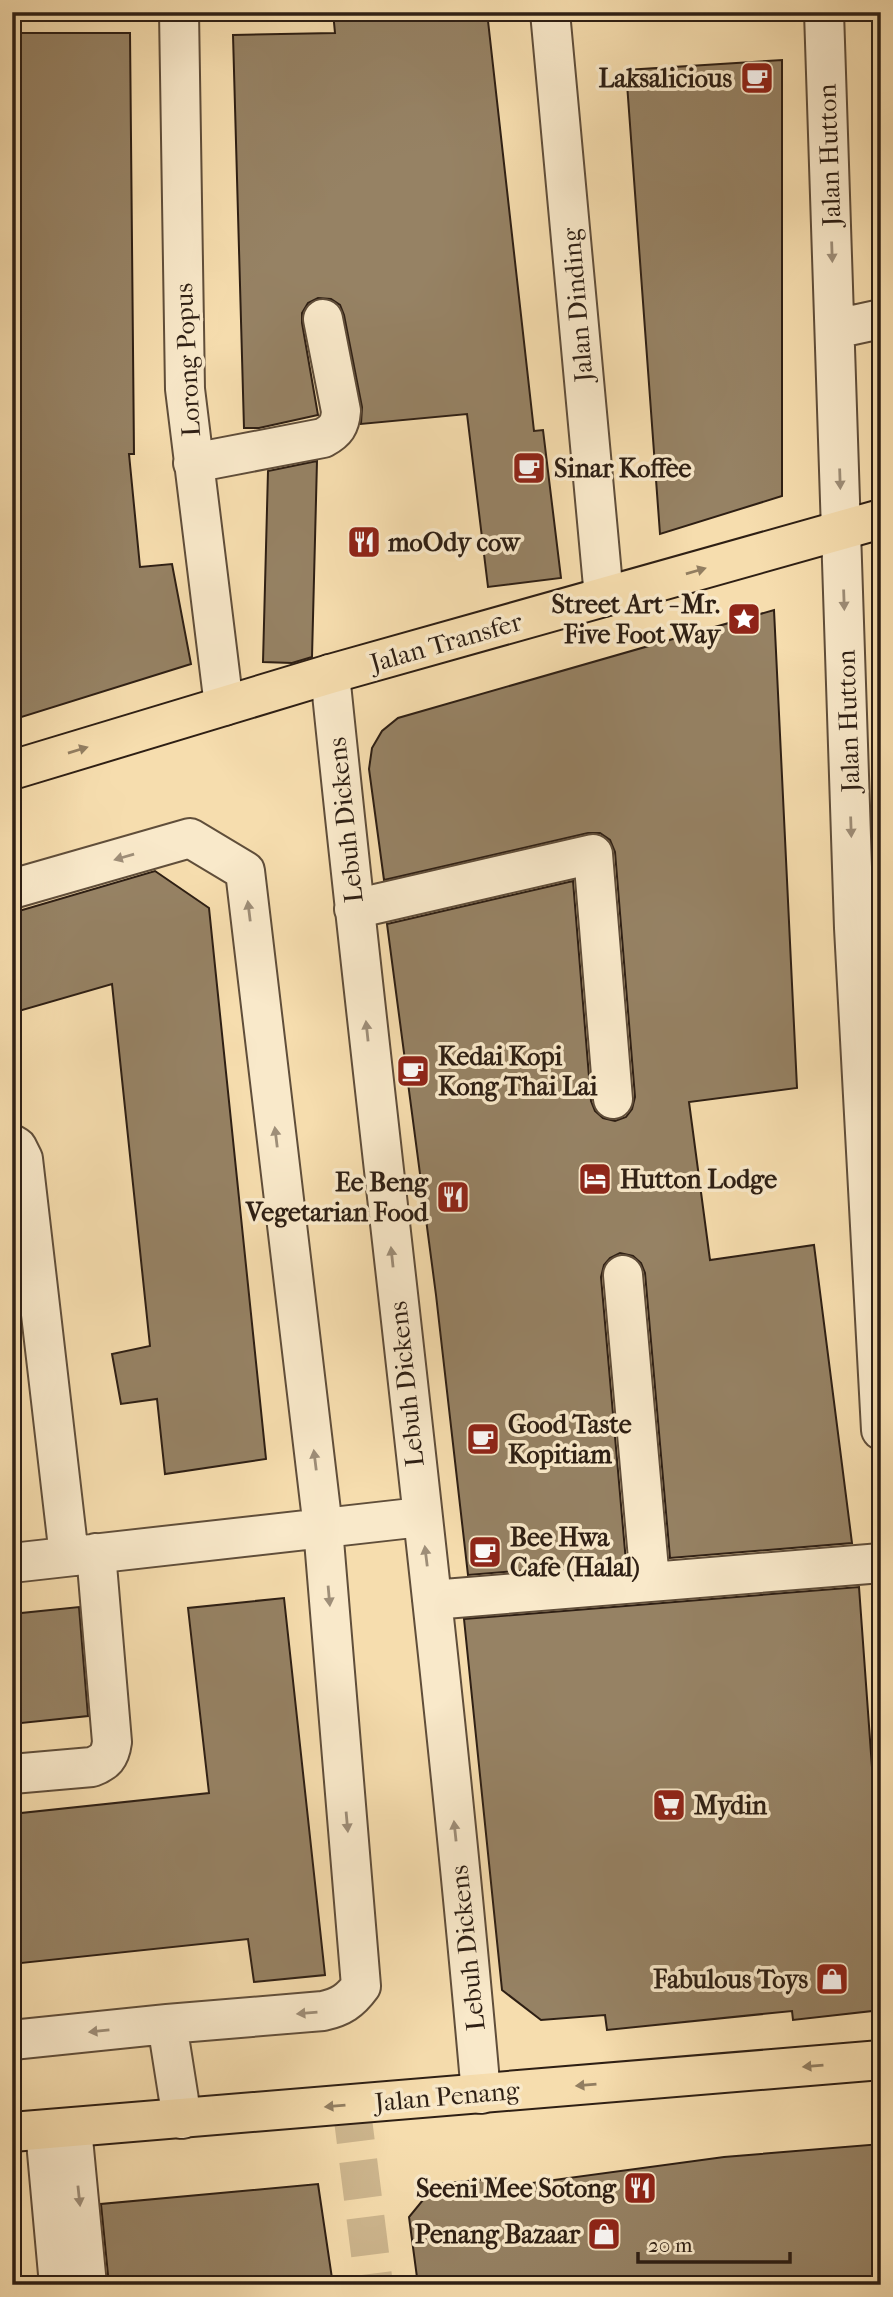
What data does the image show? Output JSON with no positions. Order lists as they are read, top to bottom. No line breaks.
{"streets":{"main road":["Jalan Transfer","Jalan Penang"],"street":["Jalan Hutton","Jalan Dinding","Lorong Popus","Lebuh Dickens"]},"crossings":[["Jalan Hutton","Jalan Transfer"],["Jalan Dinding","Jalan Transfer"],["Lorong Popus","Jalan Transfer"],["Jalan Transfer","Lebuh Dickens"],["Lebuh Dickens","Jalan Penang"]],"one_way":["Jalan Hutton","Jalan Transfer","Jalan Penang"],"places":{"cafe":["Laksalicious","Sinar Koffee","Kedai Kopi Kong Thai Lai","Good Taste Kopitiam","Bee Hwa Cafe (Halal)"],"restaurant":["moOdy cow","Ee Beng Vegetarian Food","Seeni Mee Sotong"],"place":["Street Art - Mr. Five Foot Way"],"hotel":["Hutton Lodge"],"supermarket":["Mydin"],"shop":["Fabulous Toys","Penang Bazaar"]},"scale_bar":"20 m"}
